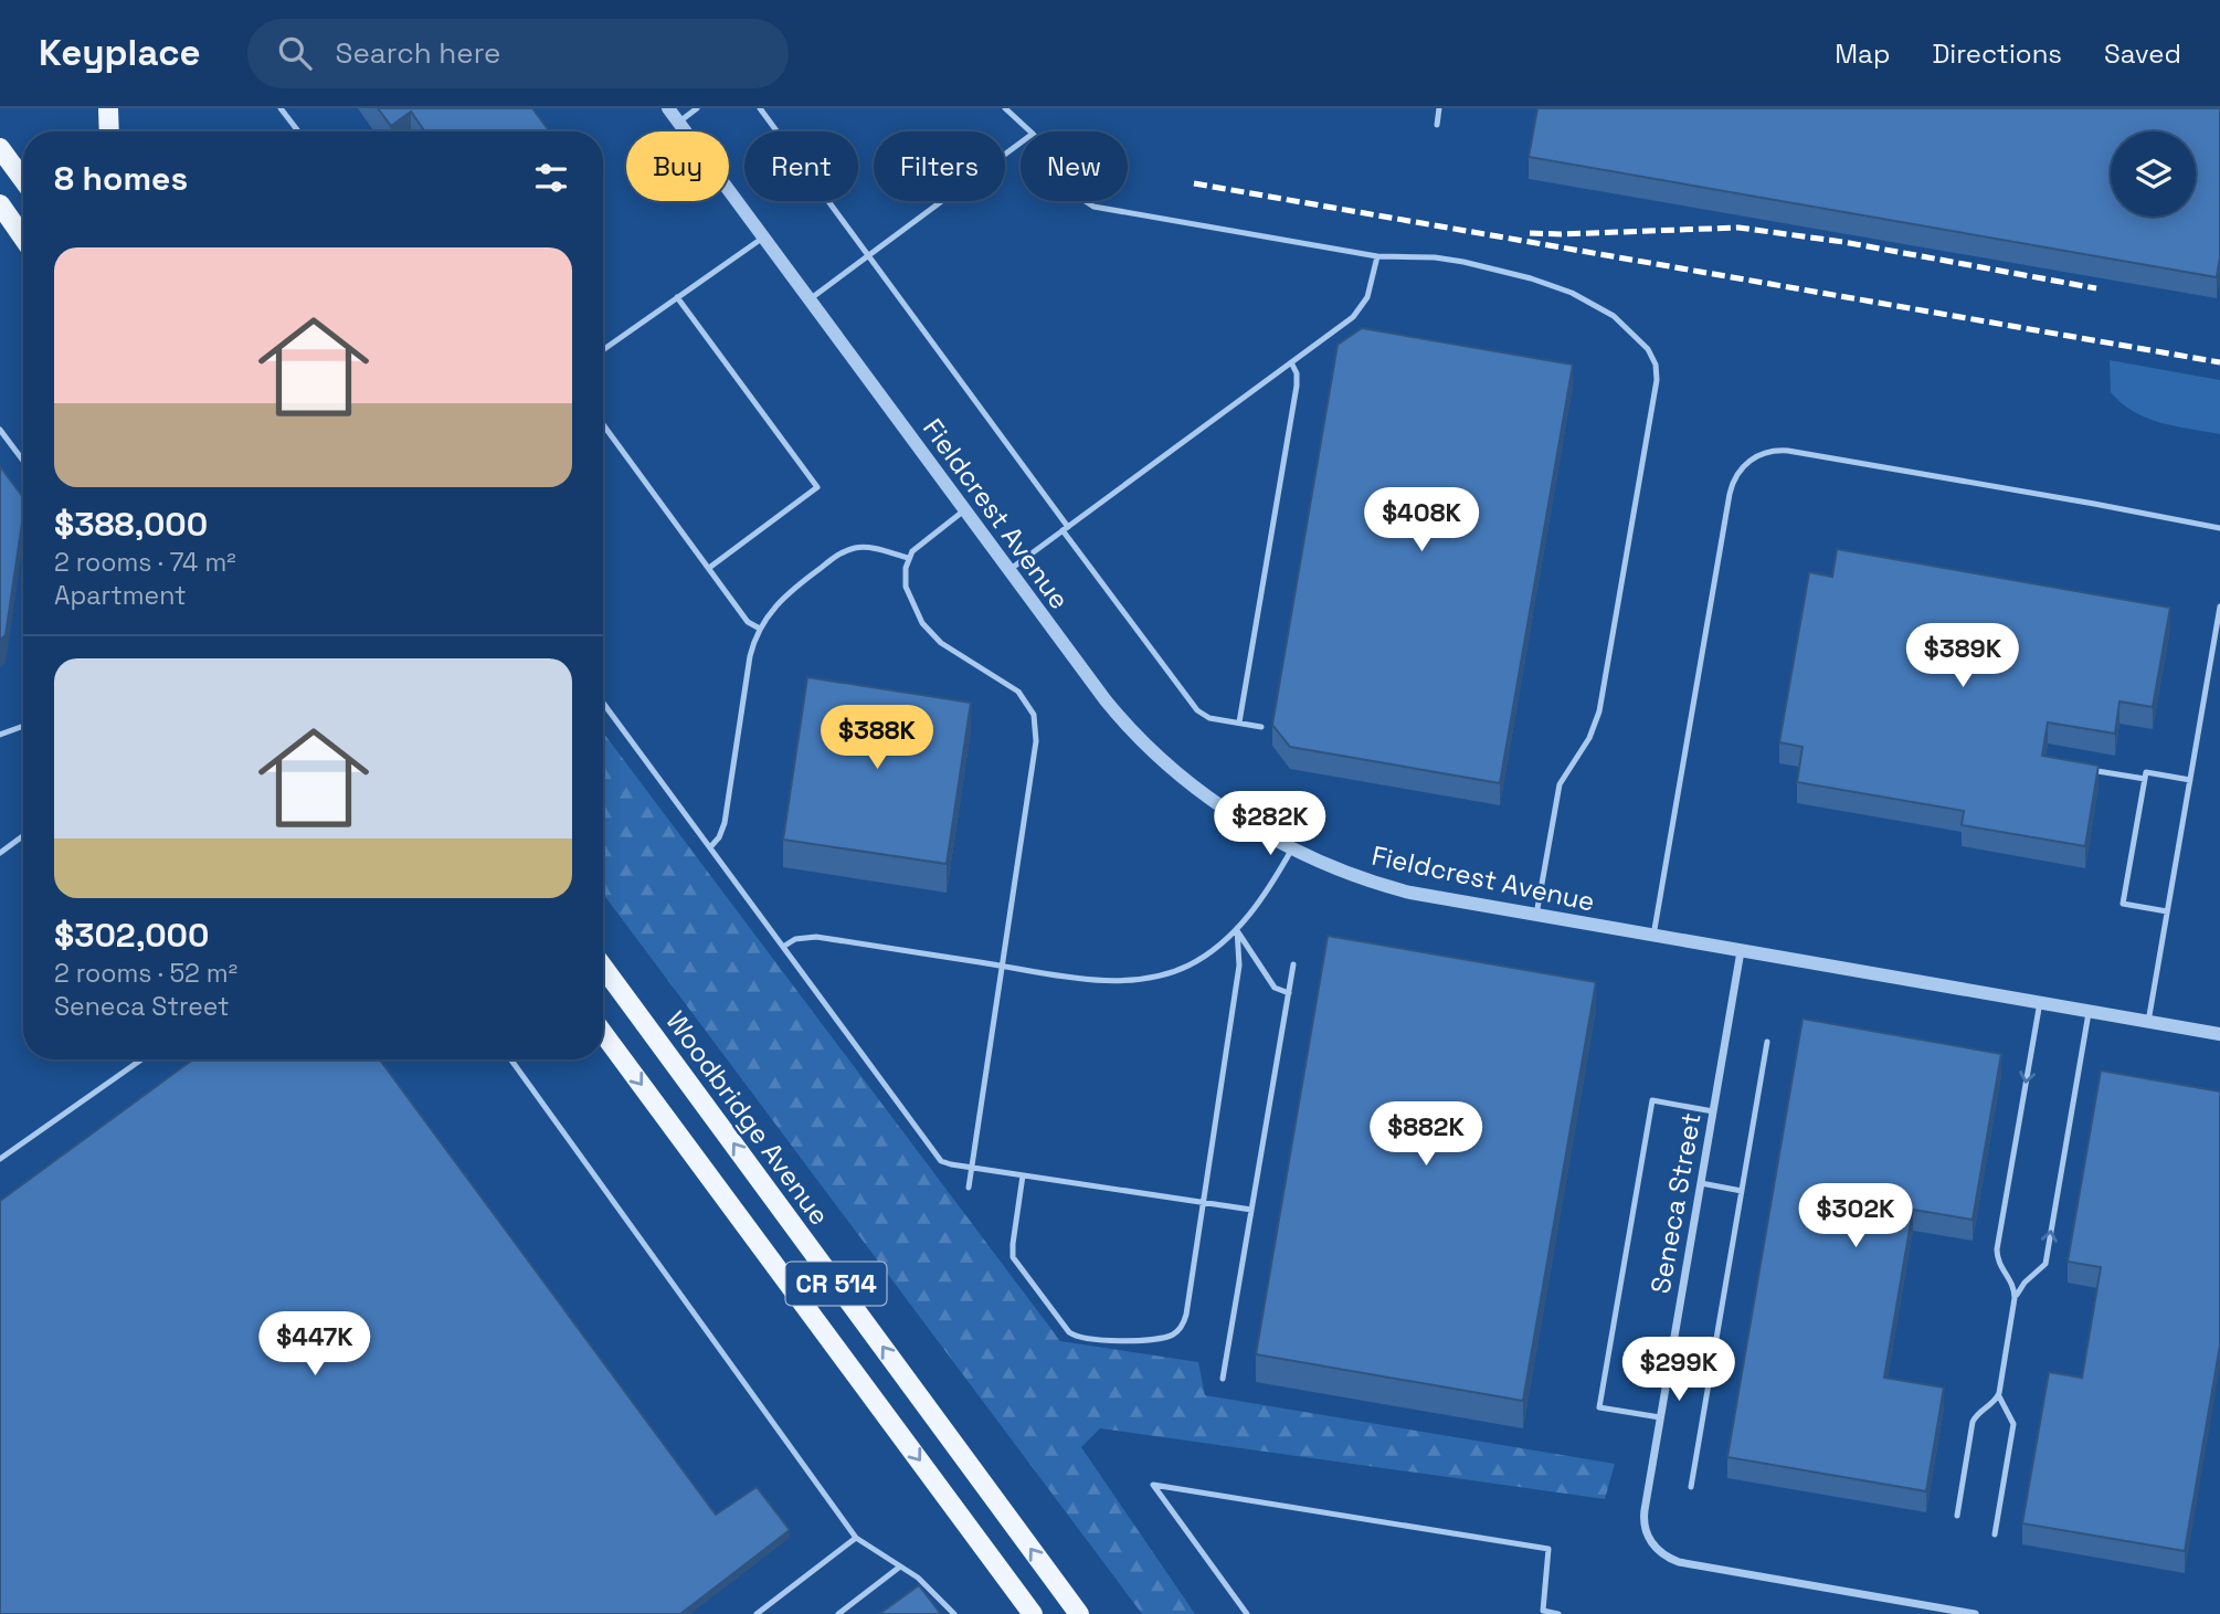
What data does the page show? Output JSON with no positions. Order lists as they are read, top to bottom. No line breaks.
{"streets":{"main road":["Woodbridge Avenue","CR 514"],"street":["Fieldcrest Avenue","Seneca Street"]},"crossings":[["Fieldcrest Avenue","Seneca Street"]],"page":{"header":"Keyplace","search":"Search here","nav":["Map","Directions","Saved"],"chip":["Buy","Rent","Filters","New"],"heading":"8 homes","list":[{"name":"$388,000","note":"2 rooms · 74 m² · Apartment"},{"name":"$302,000","note":"2 rooms · 52 m² · Seneca Street"}],"price":["$408K","$389K","$388K","$282K","$882K","$302K","$447K","$299K"]}}
